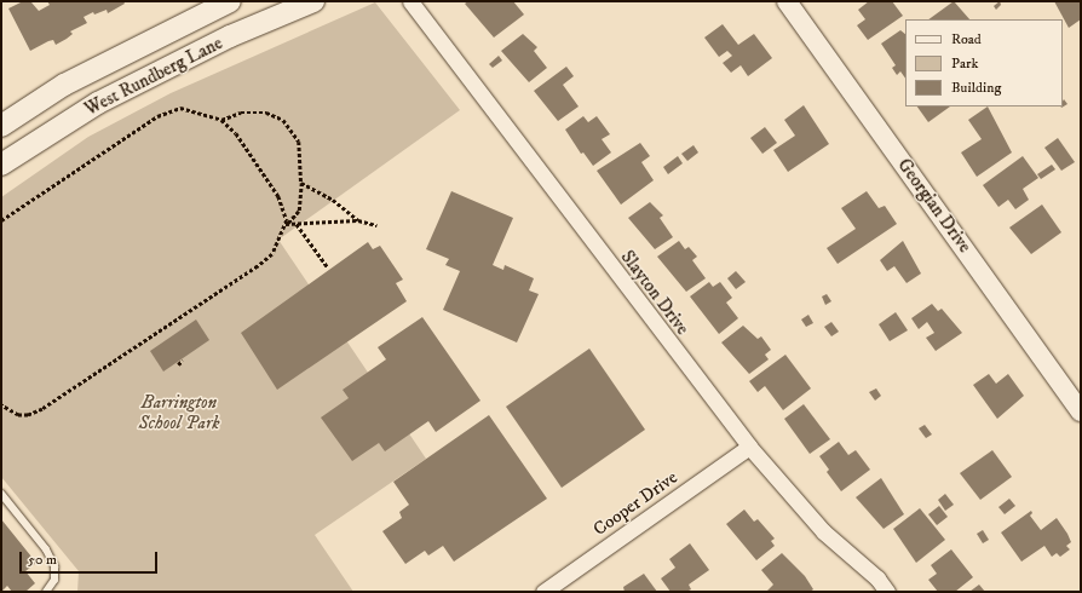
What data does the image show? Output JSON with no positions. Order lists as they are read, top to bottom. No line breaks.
{"streets":{"main road":["West Rundberg Lane"],"street":["Georgian Drive","Slayton Drive","Cooper Drive"]},"crossings":[["Slayton Drive","Cooper Drive"]],"parks":["Barrington School Park"],"legend":["Road","Park","Building"],"scale_bar":"50 m"}
